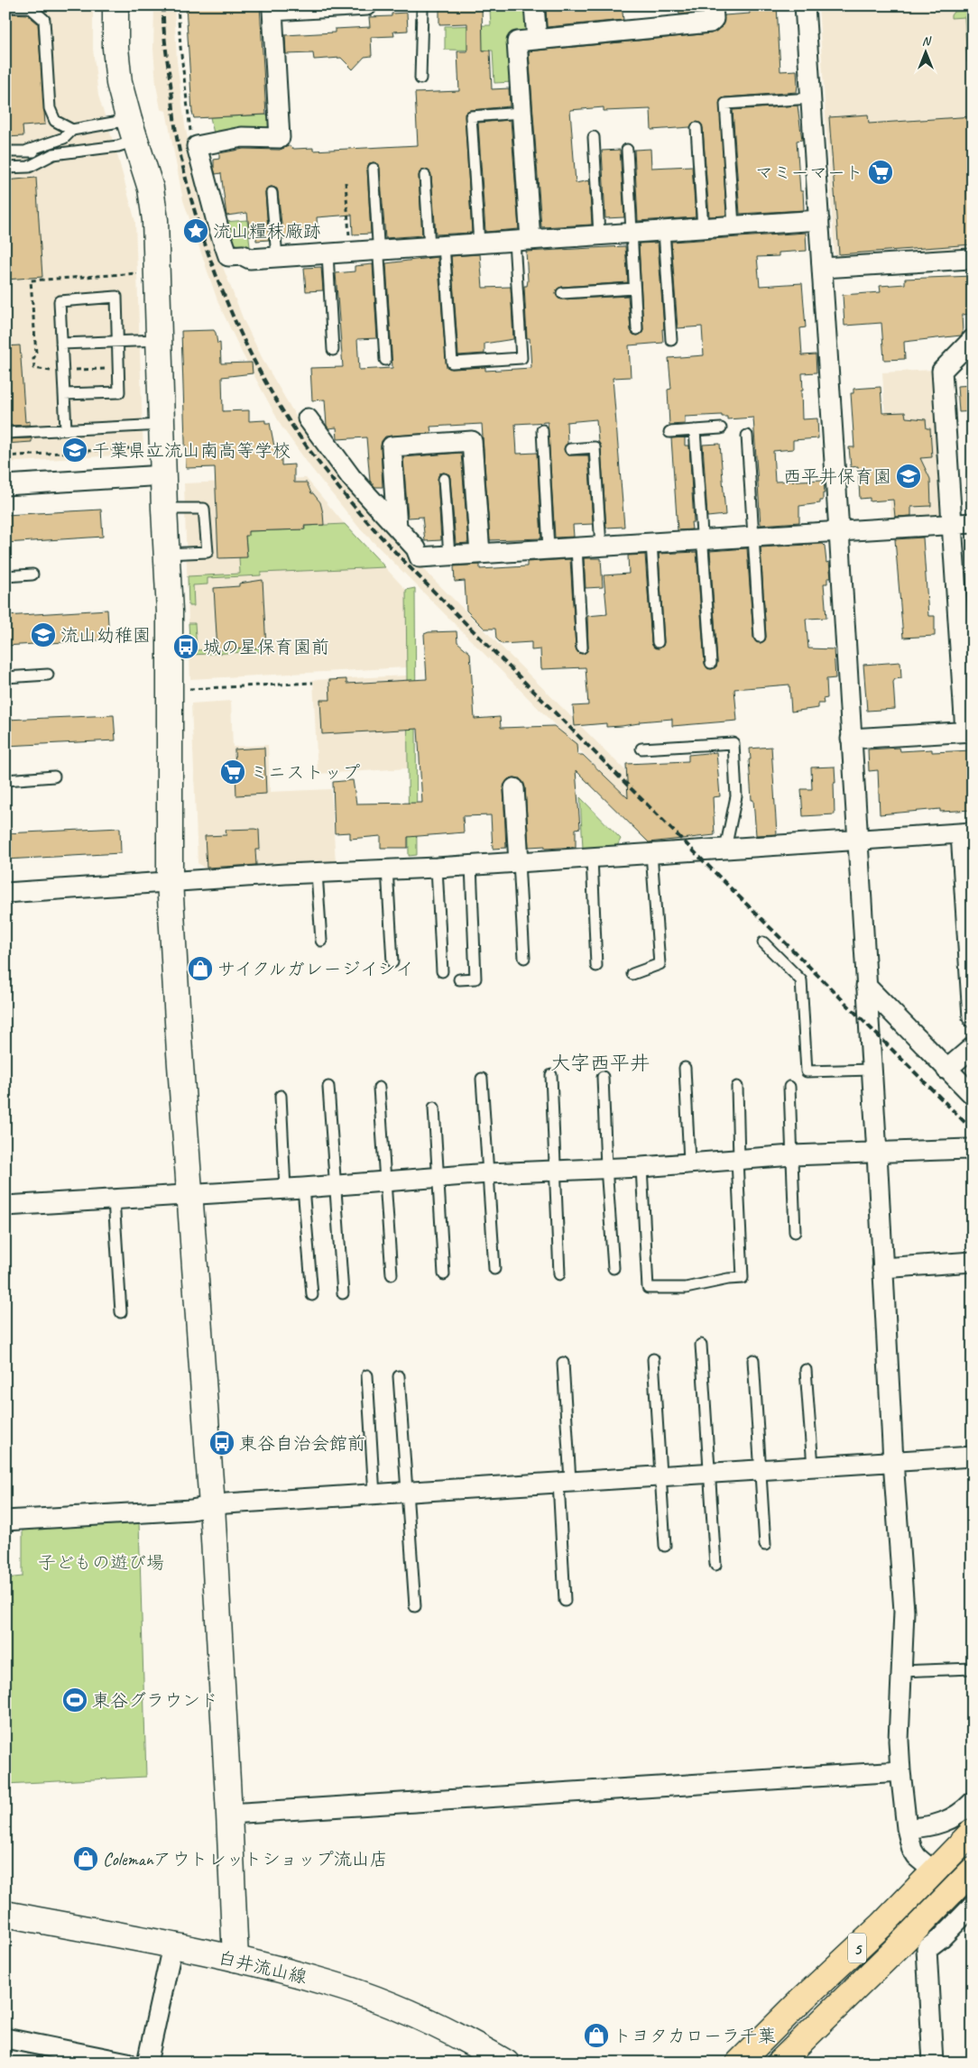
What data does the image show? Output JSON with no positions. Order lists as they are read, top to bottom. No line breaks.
{"streets":{"main road":["5"],"street":["白井流山線"]},"districts":["大字西平井"],"parks":["子どもの遊び場"],"places":{"supermarket":["マミーマート","ミニストップ"],"place":["流山糧秣廠跡"],"school or university":["千葉県立流山南高等学校","西平井保育園","流山幼稚園"],"bus stop":["城の星保育園前","東谷自治会館前"],"shop":["サイクルガレージイシイ","Colemanアウトレットショップ流山店","トヨタカローラ千葉"],"sports":["東谷グラウンド"]},"north":"top"}
